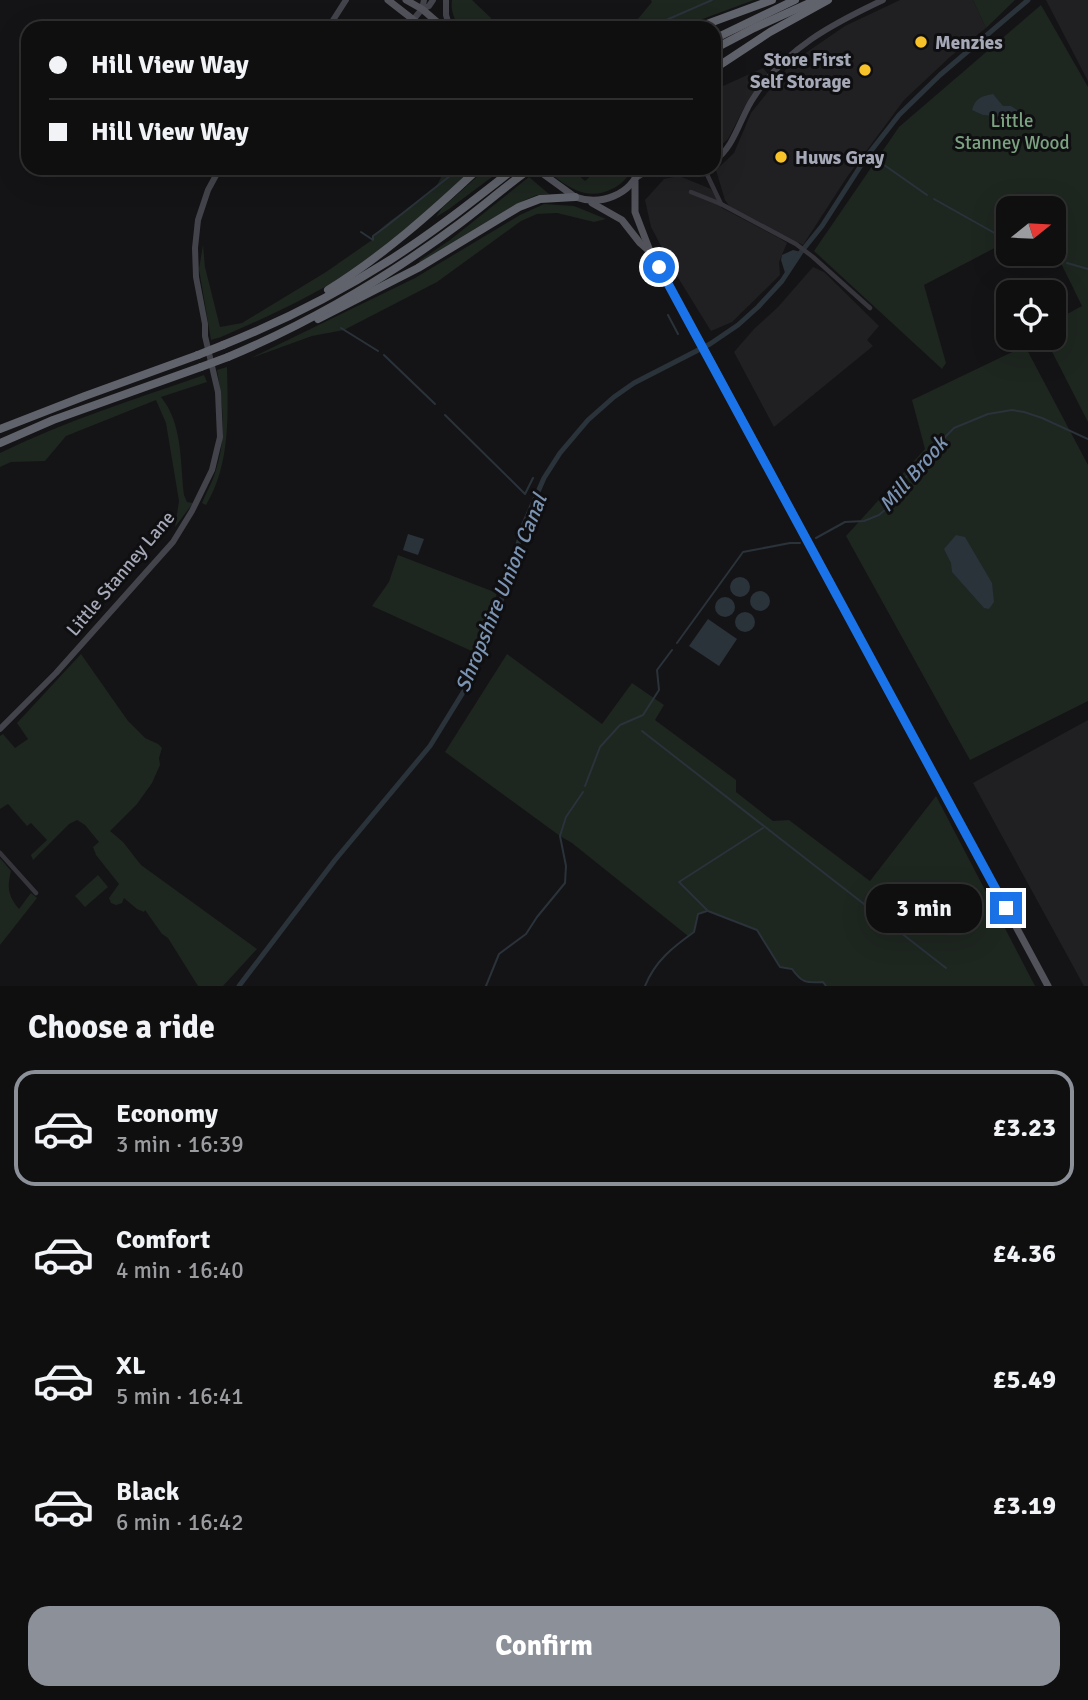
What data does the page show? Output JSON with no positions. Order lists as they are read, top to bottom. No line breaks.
{"streets":{"street":["Little Stanney Lane"]},"water":["Mill Brook","Shropshire Union Canal"],"parks":["Little Stanney Wood"],"places":["Menzies","Store First Self Storage","Huws Gray"],"north":"right","page":{"banner":["Hill View Way","Hill View Way"],"bubble":"3 min","heading":"Choose a ride","list":[{"name":"Economy","note":"3 min · 16:39","value":"£3.23"},{"name":"Comfort","note":"4 min · 16:40","value":"£4.36"},{"name":"XL","note":"5 min · 16:41","value":"£5.49"},{"name":"Black","note":"6 min · 16:42","value":"£3.19"}],"buttons":"Confirm"}}
